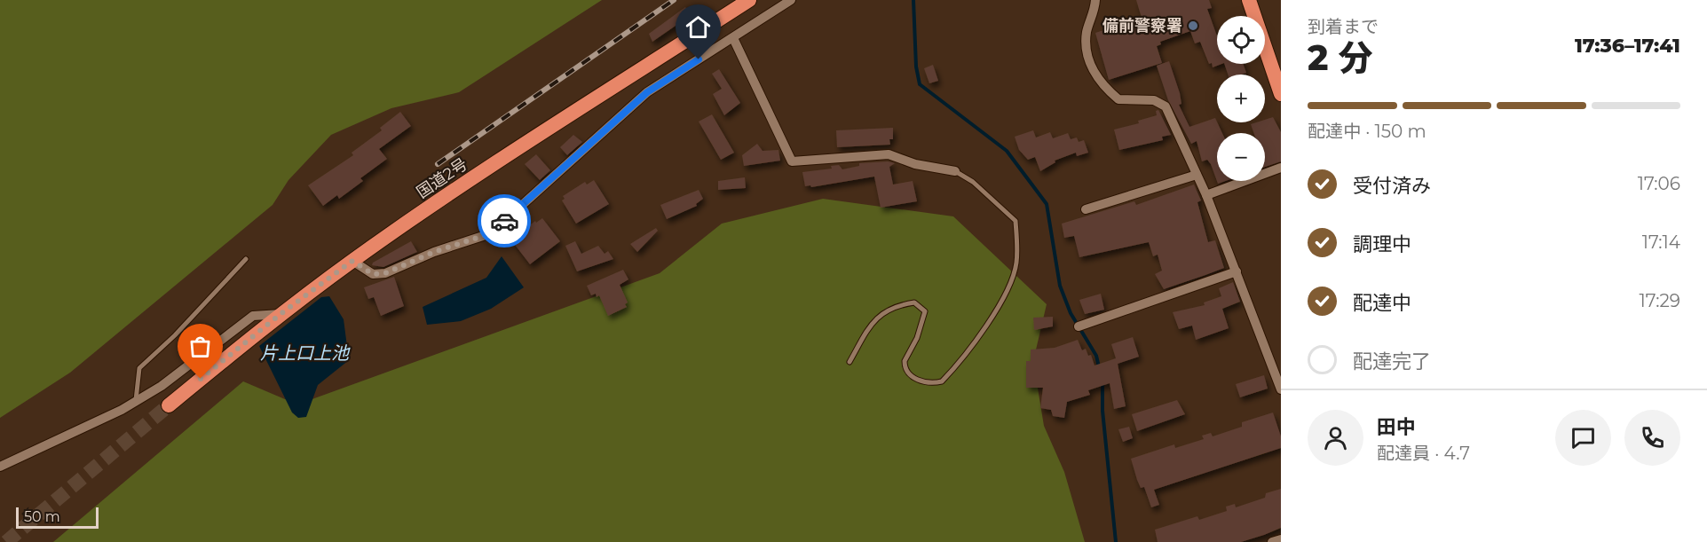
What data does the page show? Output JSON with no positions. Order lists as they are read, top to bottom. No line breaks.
{"streets":{"highway":["国道2号"]},"water":["片上口上池"],"places":["備前警察署"],"scale_bar":"50 m","page":{"heading":["2 分","到着まで","17:36–17:41"],"panel":["田中","配達員 · 4.7"],"map_buttons":["+","−"],"bar":"配達中 · 150 m","list":[["受付済み","17:06"],["調理中","17:14"],["配達中","17:29"],"配達完了"],"scale":"50 m"}}
